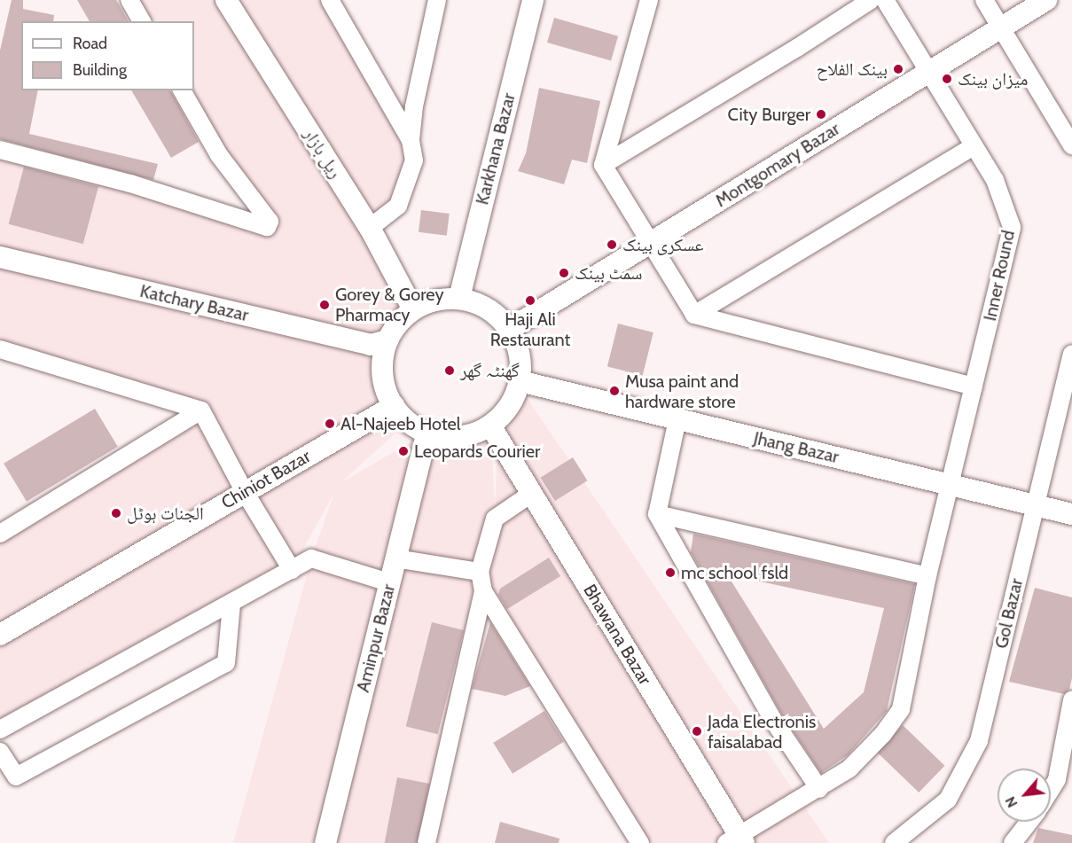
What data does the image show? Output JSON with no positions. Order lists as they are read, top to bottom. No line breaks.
{"streets":{"street":["Karkhana Bazar","ریل بازار","Montgomary Bazar","Inner Round","Katchary Bazar","Jhang Bazar","Chiniot Bazar","Gol Bazar","Bhawana Bazar","Aminpur Bazar"]},"crossings":[["Karkhana Bazar","ریل بازار"],["Karkhana Bazar","Montgomary Bazar"],["Karkhana Bazar","Katchary Bazar"],["Karkhana Bazar","Jhang Bazar"],["Karkhana Bazar","Chiniot Bazar"],["Karkhana Bazar","Bhawana Bazar"],["Karkhana Bazar","Aminpur Bazar"],["ریل بازار","Montgomary Bazar"],["ریل بازار","Katchary Bazar"],["ریل بازار","Jhang Bazar"],["ریل بازار","Chiniot Bazar"],["ریل بازار","Bhawana Bazar"],["ریل بازار","Aminpur Bazar"],["Montgomary Bazar","Inner Round"],["Montgomary Bazar","Katchary Bazar"],["Montgomary Bazar","Jhang Bazar"],["Montgomary Bazar","Chiniot Bazar"],["Montgomary Bazar","Bhawana Bazar"],["Montgomary Bazar","Aminpur Bazar"],["Inner Round","Jhang Bazar"],["Inner Round","Bhawana Bazar"],["Katchary Bazar","Jhang Bazar"],["Katchary Bazar","Chiniot Bazar"],["Katchary Bazar","Bhawana Bazar"],["Katchary Bazar","Aminpur Bazar"],["Jhang Bazar","Chiniot Bazar"],["Jhang Bazar","Gol Bazar"],["Jhang Bazar","Bhawana Bazar"],["Jhang Bazar","Aminpur Bazar"],["Chiniot Bazar","Bhawana Bazar"],["Chiniot Bazar","Aminpur Bazar"],["Bhawana Bazar","Aminpur Bazar"]],"places":["بینک الفلاح","میزان بینک","City Burger","عسکری بینک","سمٹ بینک","Haji Ali Restaurant","Gorey & Gorey Pharmacy","گھنٹہ گھر","Musa paint and hardware store","Al-Najeeb Hotel","Leopards Courier","الجنات ہوٹل","mc school fsld","Jada Electronis faisalabad"],"legend":["Road","Building"],"north":"bottom left"}
